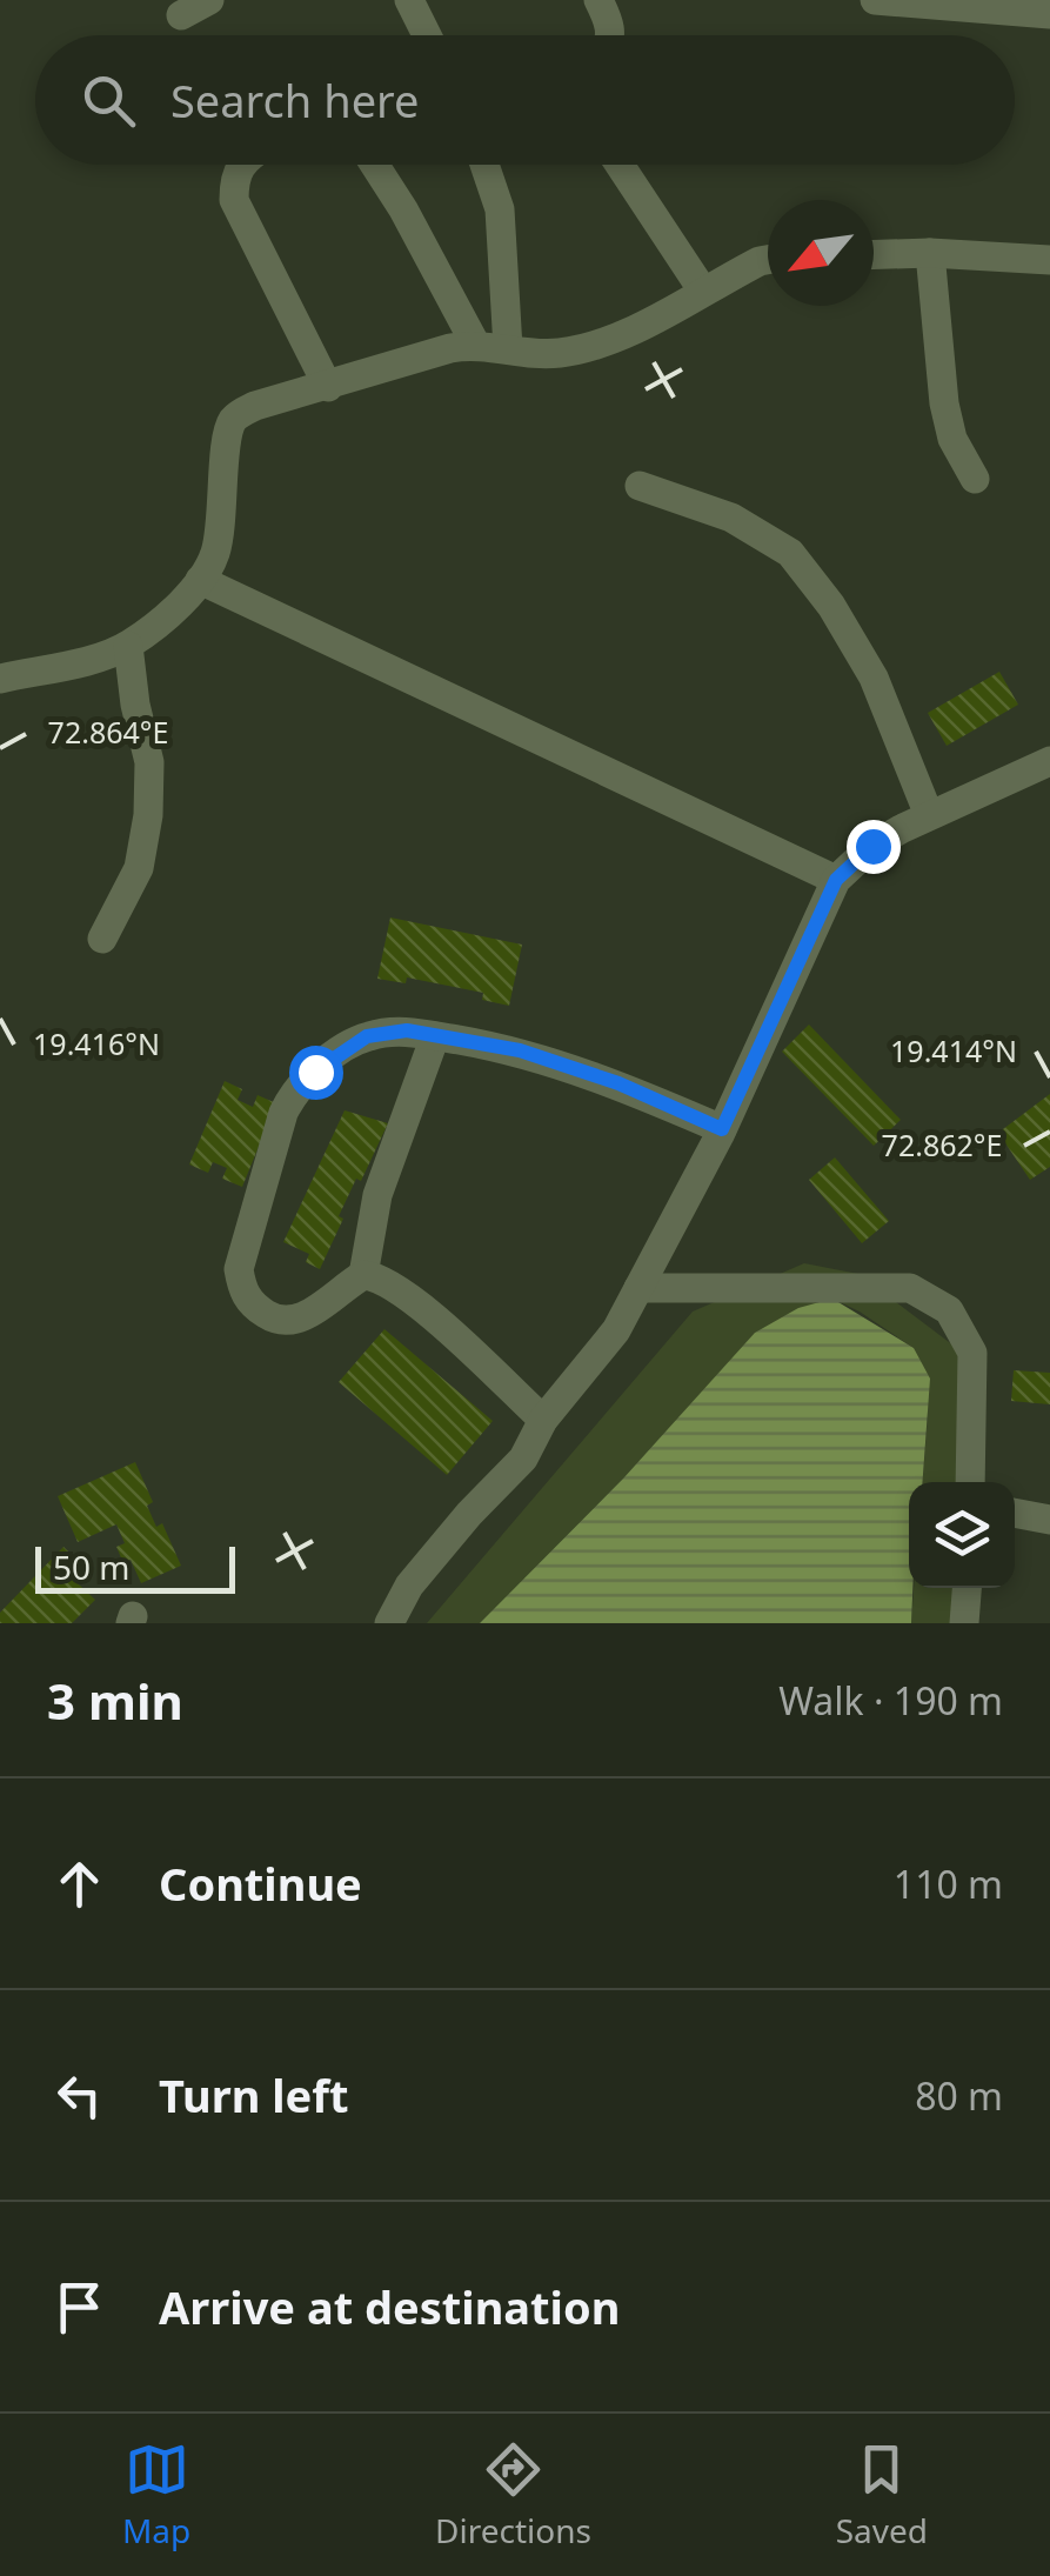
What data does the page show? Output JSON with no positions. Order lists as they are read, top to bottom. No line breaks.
{"scale_bar":"50 m","north":"bottom left","page":{"search":"Search here","scale":"50 m","heading":["3 min","Walk · 190 m"],"list":[["Continue","110 m"],["Turn left","80 m"],"Arrive at destination"],"nav":["Map","Directions","Saved"]},"coordinates":["72.864°E","19.416°N","19.414°N","72.862°E"]}
